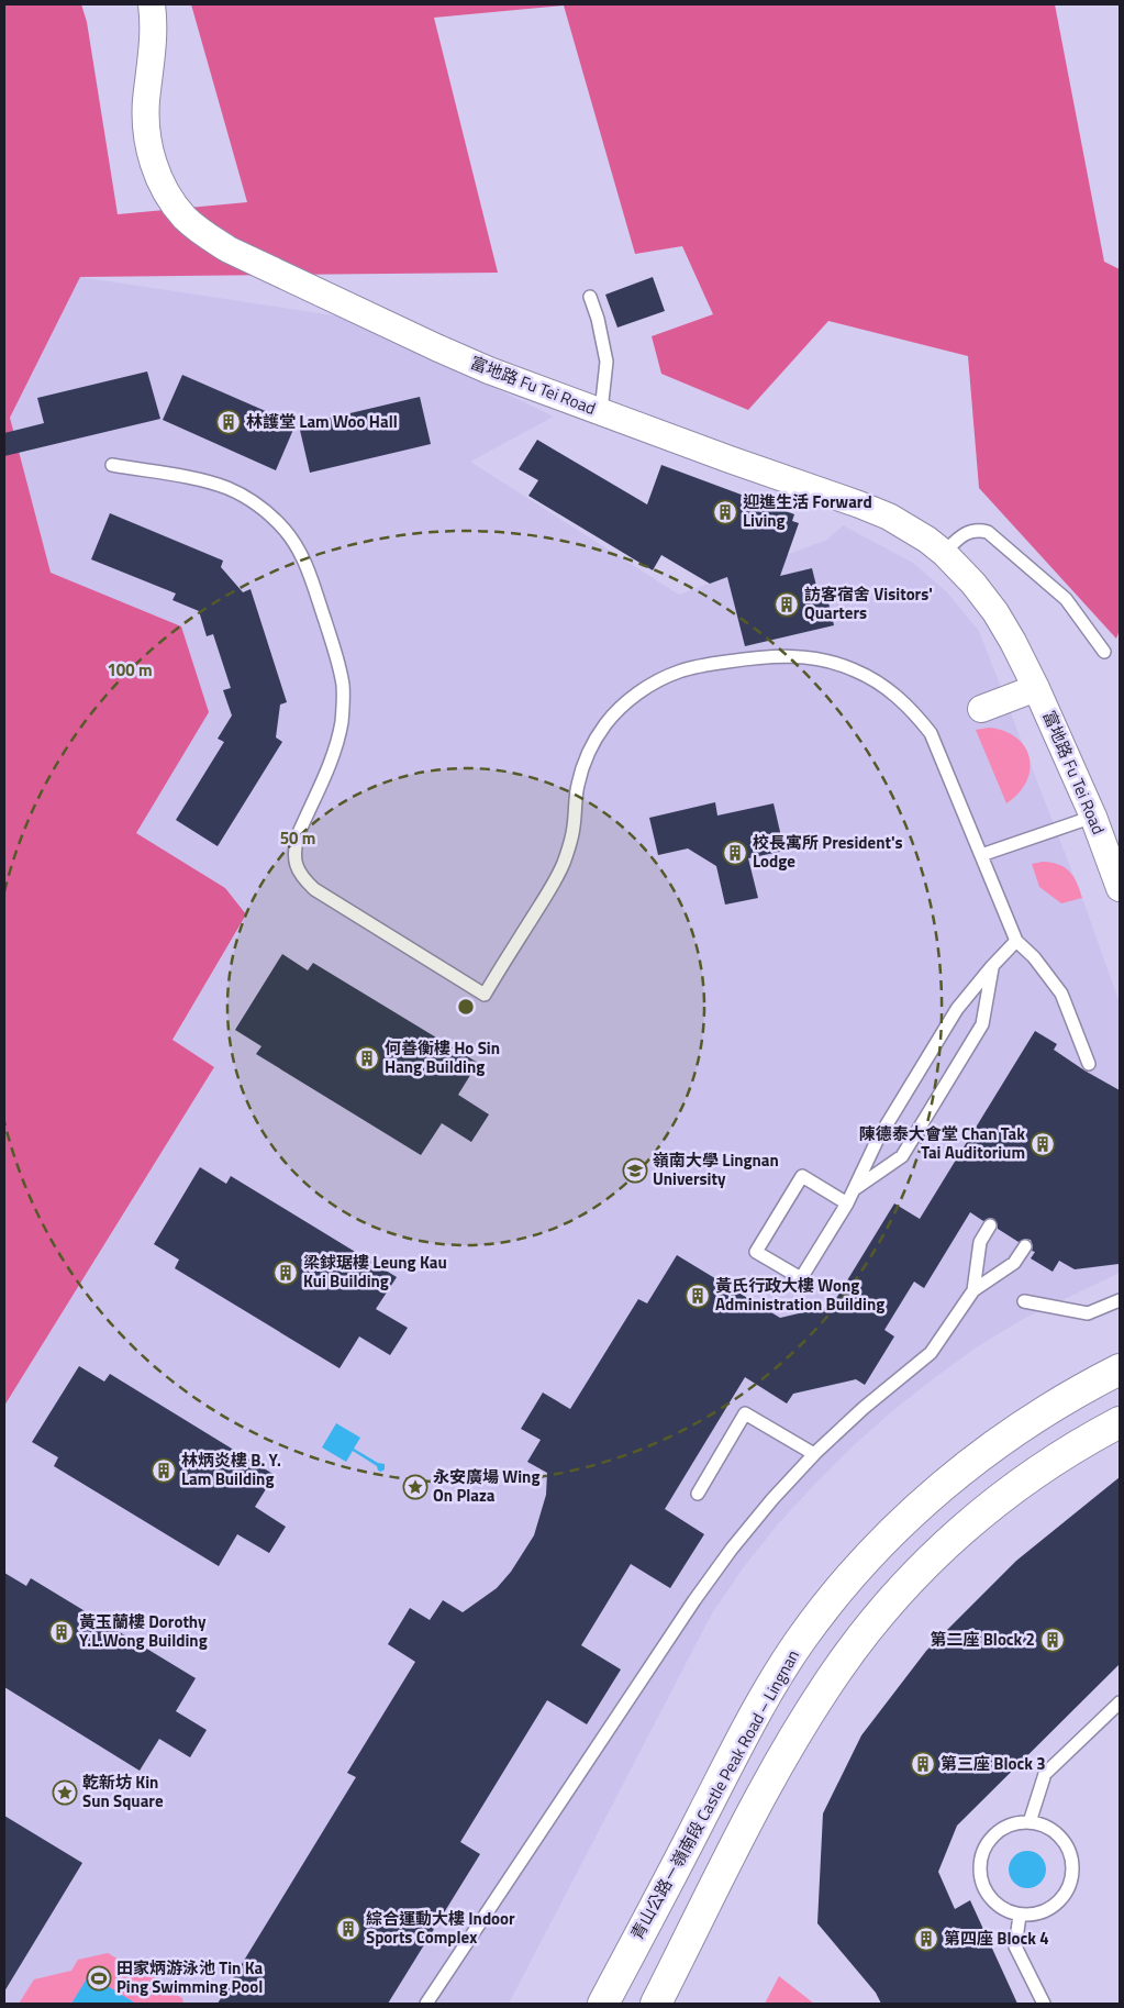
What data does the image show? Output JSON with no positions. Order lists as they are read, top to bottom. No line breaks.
{"streets":{"main road":["青山公路－嶺南段 Castle Peak Road – Lingnan"],"street":["富地路 Fu Tei Road"]},"places":{"building":["林護堂 Lam Woo Hall","迎進生活 Forward Living","訪客宿舍 Visitors' Quarters","校長寓所 President's Lodge","何善衡樓 Ho Sin Hang Building","陳德泰大會堂 Chan Tak Tai Auditorium","梁銶琚樓 Leung Kau Kui Building","黃氏行政大樓 Wong Administration Building","林炳炎樓 B. Y. Lam Building","黃玉蘭樓 Dorothy Y.L.Wong Building","第二座 Block 2","第三座 Block 3","綜合運動大樓 Indoor Sports Complex","第四座 Block 4"],"school or university":["嶺南大學 Lingnan University"],"place":["永安廣場 Wing On Plaza","乾新坊 Kin Sun Square"],"sports":["田家炳游泳池 Tin Ka Ping Swimming Pool"]},"rings":["100 m","50 m"]}
